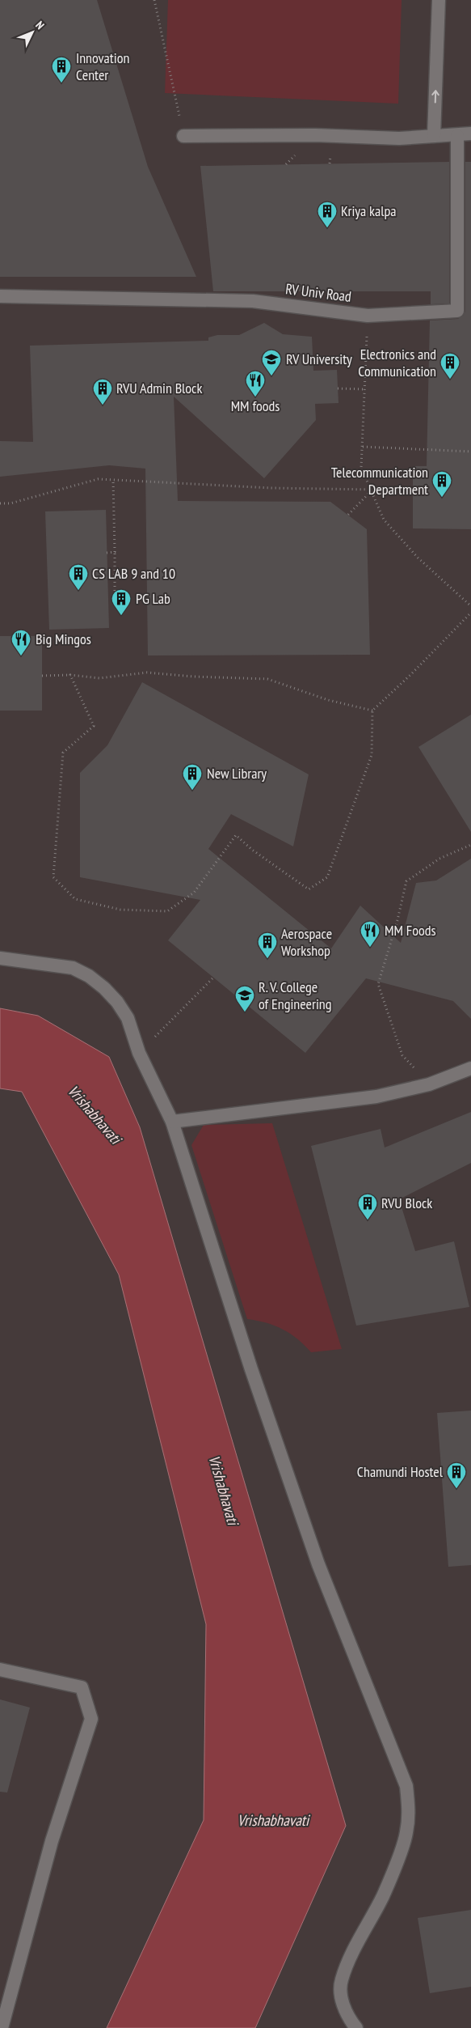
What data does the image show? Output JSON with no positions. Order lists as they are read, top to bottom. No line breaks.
{"streets":{"lane":["RV Univ Road"]},"water":["Vrishabhavati"],"places":{"building":["Innovation Center","Kriya kalpa","Electronics and Communication","RVU Admin Block","Telecommunication Department","CS LAB 9 and 10","PG Lab","New Library","Aerospace Workshop","RVU Block","Chamundi Hostel"],"school or university":["RV University","R. V. College of Engineering"],"restaurant":["MM foods","Big Mingos","MM Foods"]},"north":"top right"}
